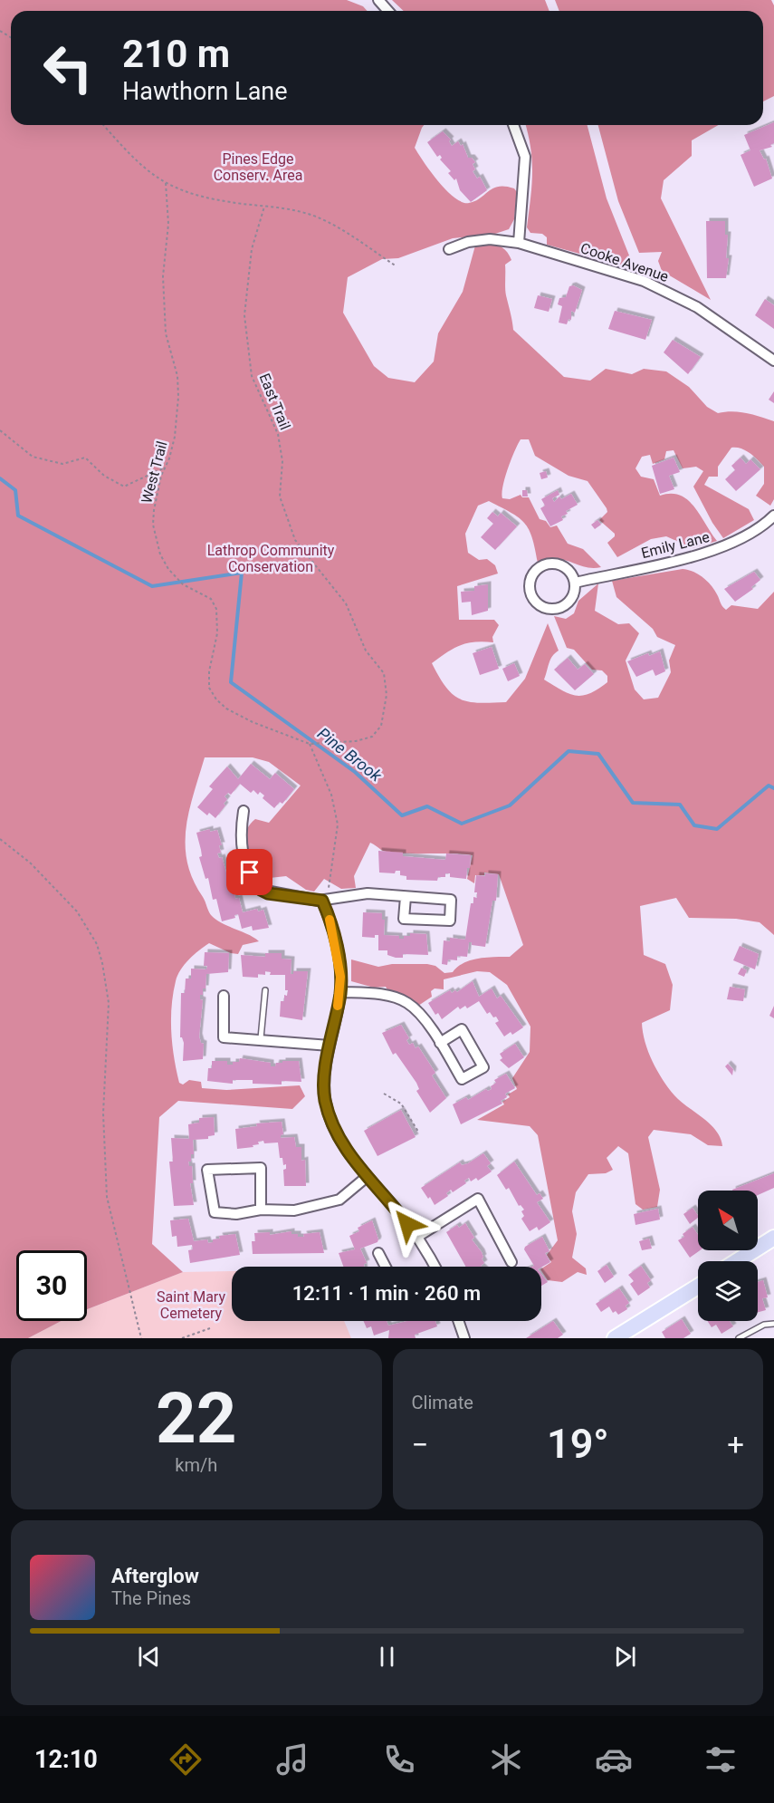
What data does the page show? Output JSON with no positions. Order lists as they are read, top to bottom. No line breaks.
{"streets":{"street":["Cooke Avenue","Emily Lane"],"path":["East Trail","West Trail"]},"crossings":[["East Trail","West Trail"]],"water":["Pine Brook"],"parks":["Pines Edge Conserv. Area","Lathrop Community Conservation","Saint Mary Cemetery"],"north":"top left","page":{"turn":["210 m","Hawthorn Lane"],"limit":"30","trip":"12:11 · 1 min · 260 m","tile":[["22","km/h"],"Climate"],"heat":["−","19°","+"],"song":["Afterglow","The Pines"],"tabs":"12:10"}}
